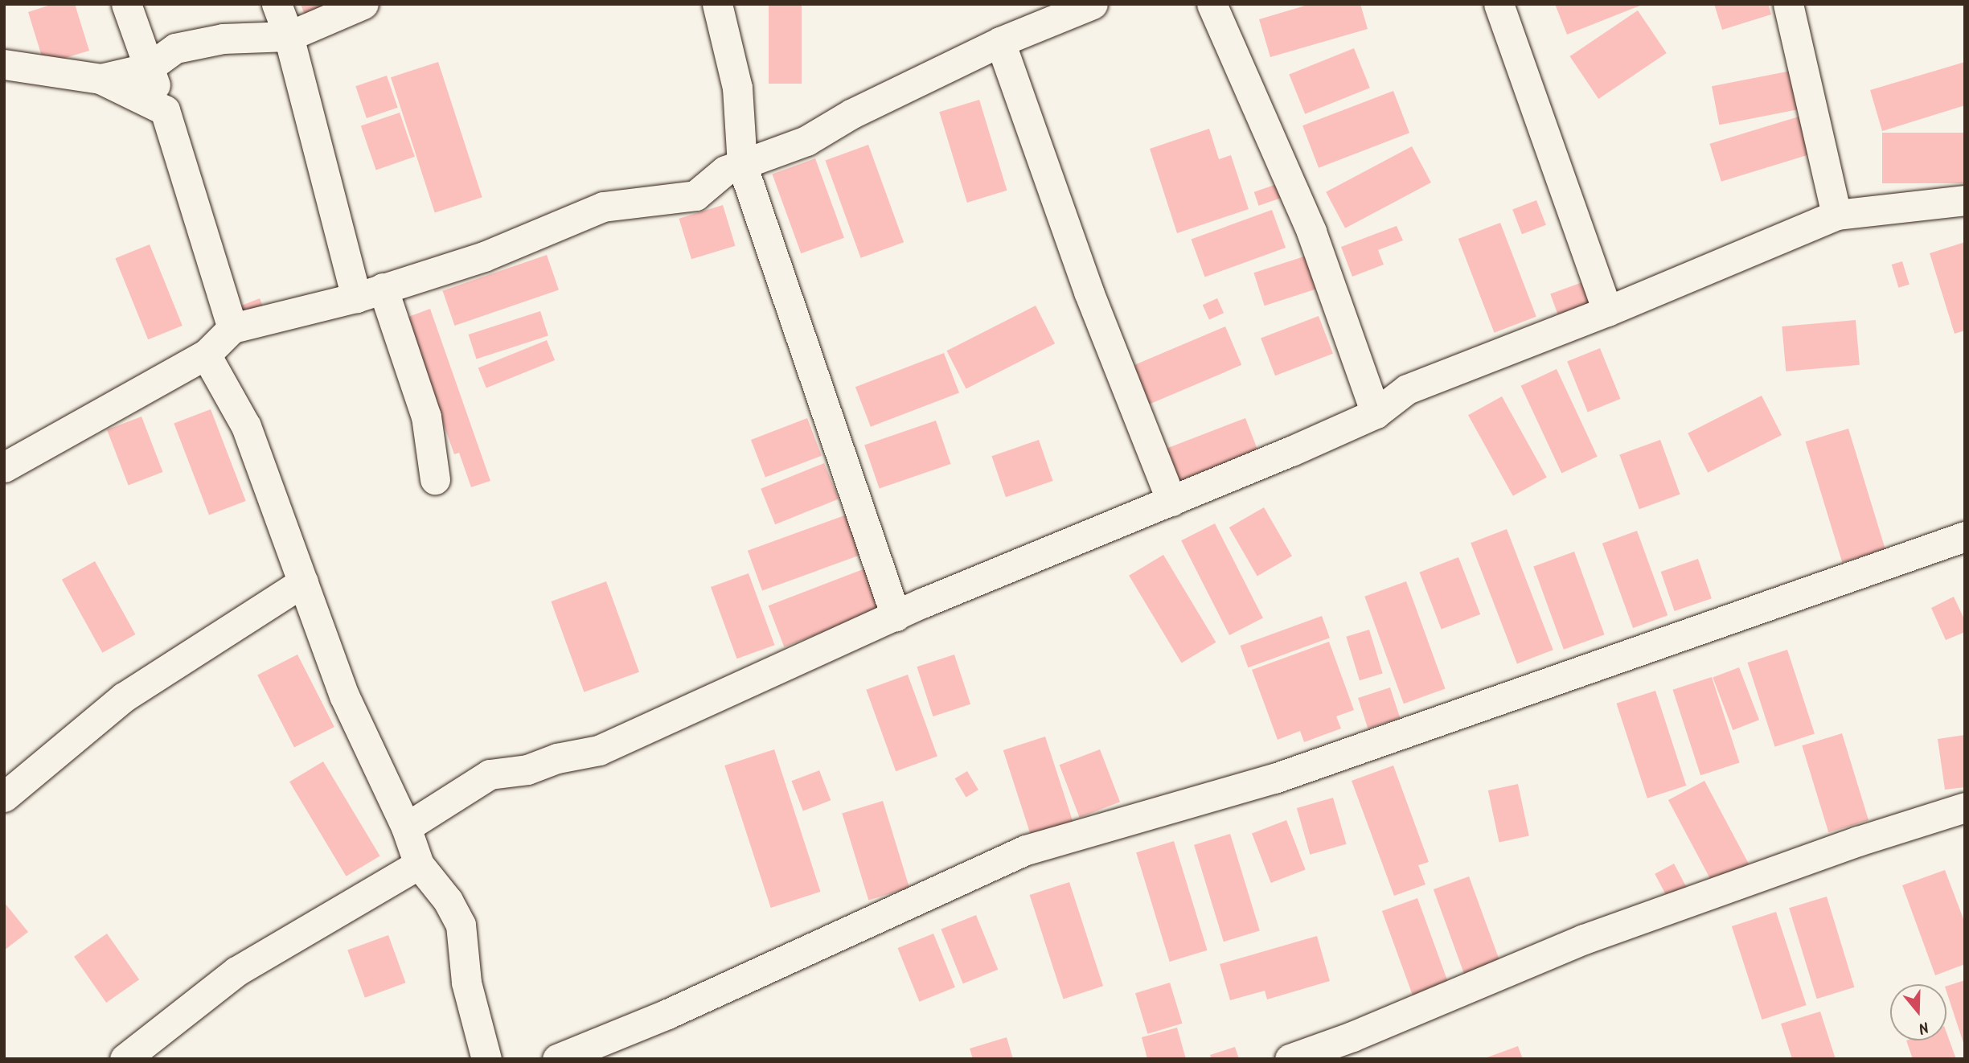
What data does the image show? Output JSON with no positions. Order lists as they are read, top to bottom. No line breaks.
{"north":"bottom"}
